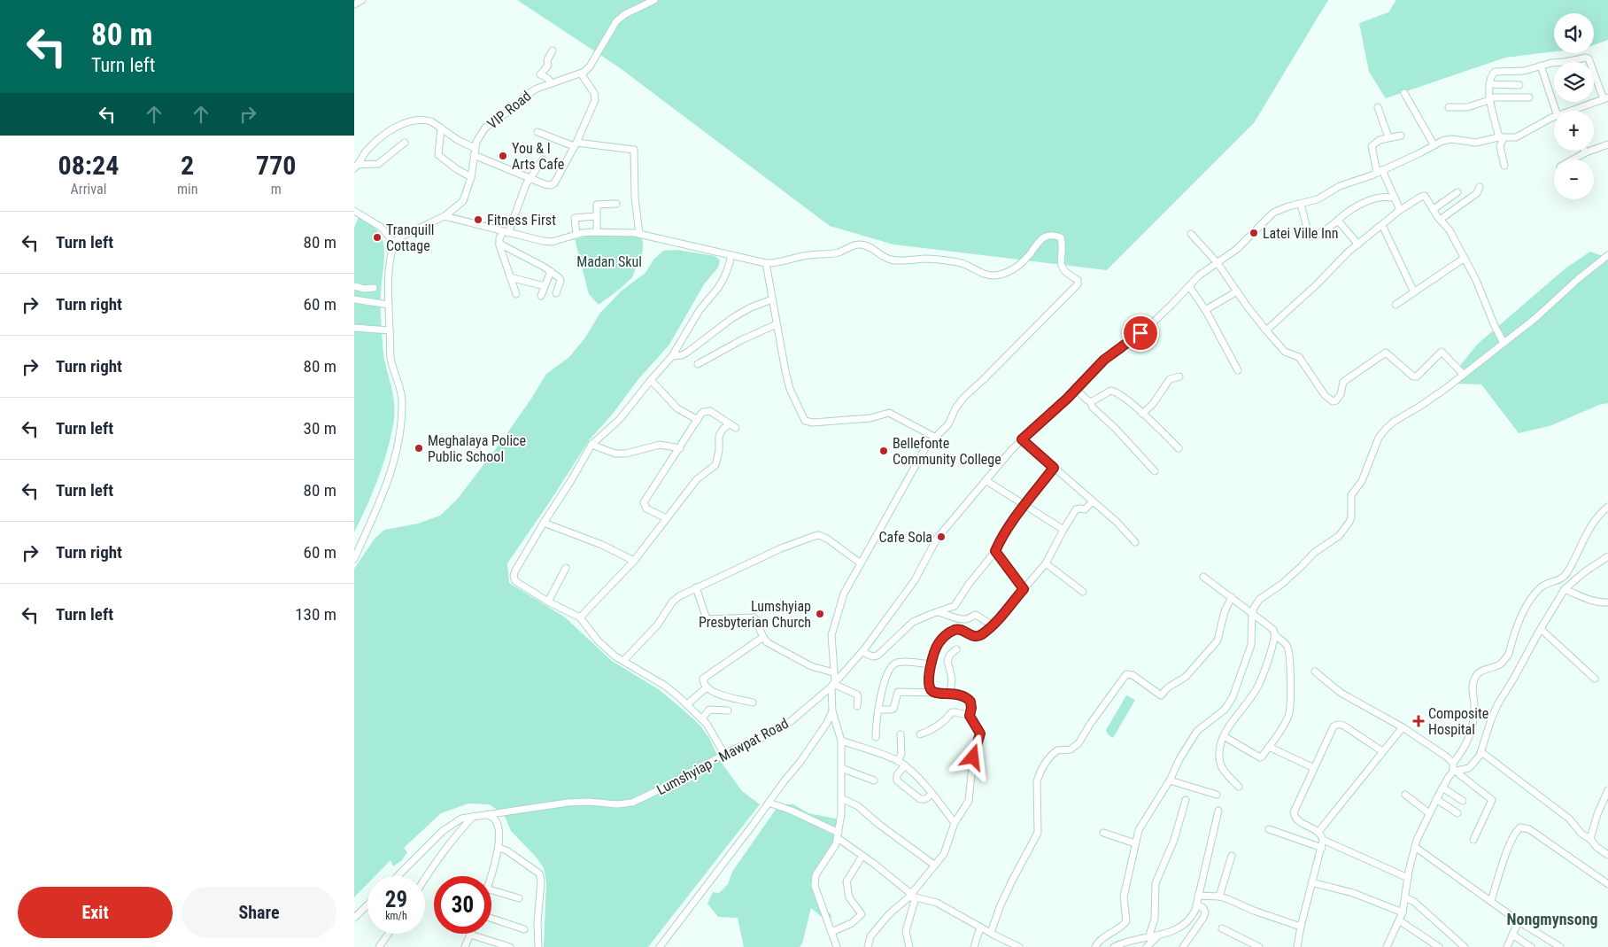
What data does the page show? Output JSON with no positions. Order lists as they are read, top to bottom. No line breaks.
{"streets":{"street":["VIP Road","Lumshyiap - Mawpat Road"]},"districts":["Nongmynsong"],"parks":["Madan Skul"],"places":{"other":["You & I Arts Cafe","Fitness First","Latei Ville Inn","Tranquill Cottage","Meghalaya Police Public School","Bellefonte Community College","Cafe Sola","Lumshyiap Presbyterian Church"],"health":["Composite Hospital"]},"page":{"turn":["80 m","Turn left"],"map_buttons":["+","−"],"eta":["08:24","Arrival","2","min","770","m"],"list":[{"name":"Turn left","value":"80 m"},{"name":"Turn right","value":"60 m"},{"name":"Turn right","value":"80 m"},{"name":"Turn left","value":"30 m"},{"name":"Turn left","value":"80 m"},{"name":"Turn right","value":"60 m"},{"name":"Turn left","value":"130 m"}],"speed":"29 km/h","limit":"30","buttons":["Exit","Share"]}}
